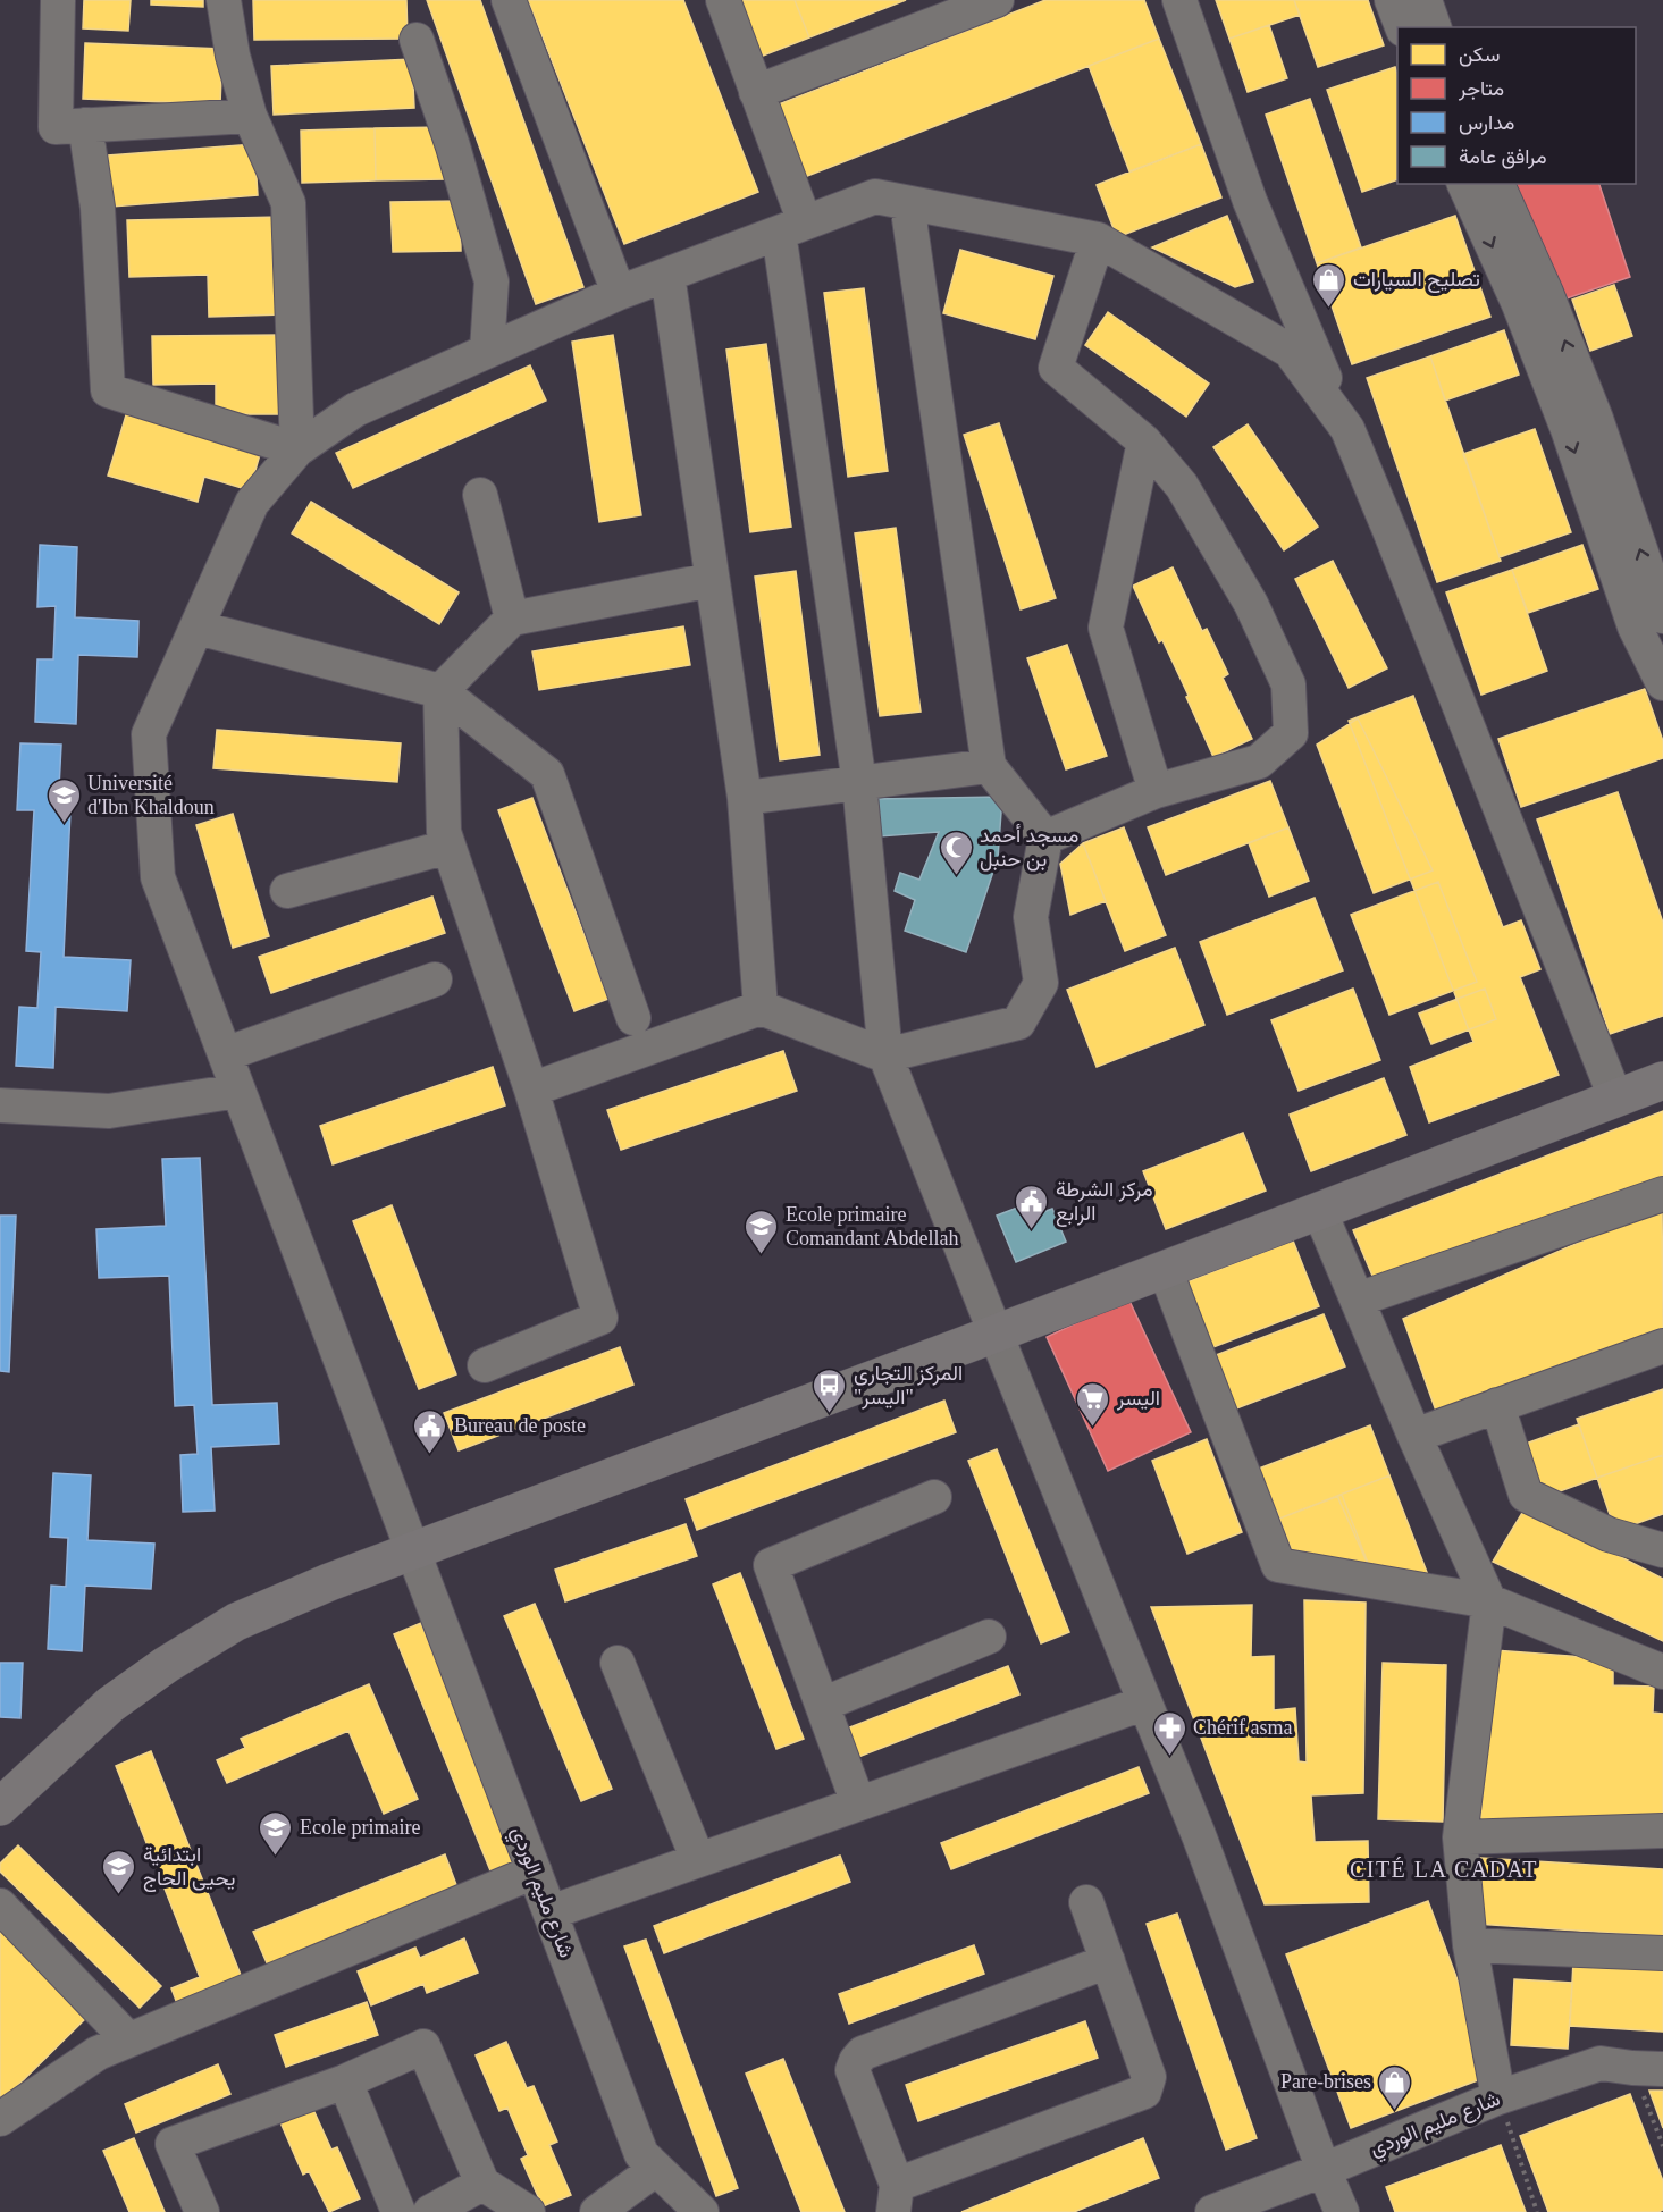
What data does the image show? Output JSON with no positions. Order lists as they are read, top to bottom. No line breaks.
{"streets":{"street":["شارع مليم الوردي"]},"districts":["CITÉ LA CADAT"],"places":{"shop":["تصليح السيارات","Pare-brises"],"school or university":["Université d'Ibn Khaldoun","Ecole primaire Comandant Abdellah","Ecole primaire","ابتدائية يحيى الحاج"],"mosque":["مسجد أحمد بن حنبل"],"public building":["مركز الشرطة الرابع","Bureau de poste"],"bus stop":["المركز التجاري \"اليسر\""],"supermarket":["اليسر"],"pharmacy":["Chérif asma"]},"legend":["سكن","متاجر","مدارس","مرافق عامة"]}
